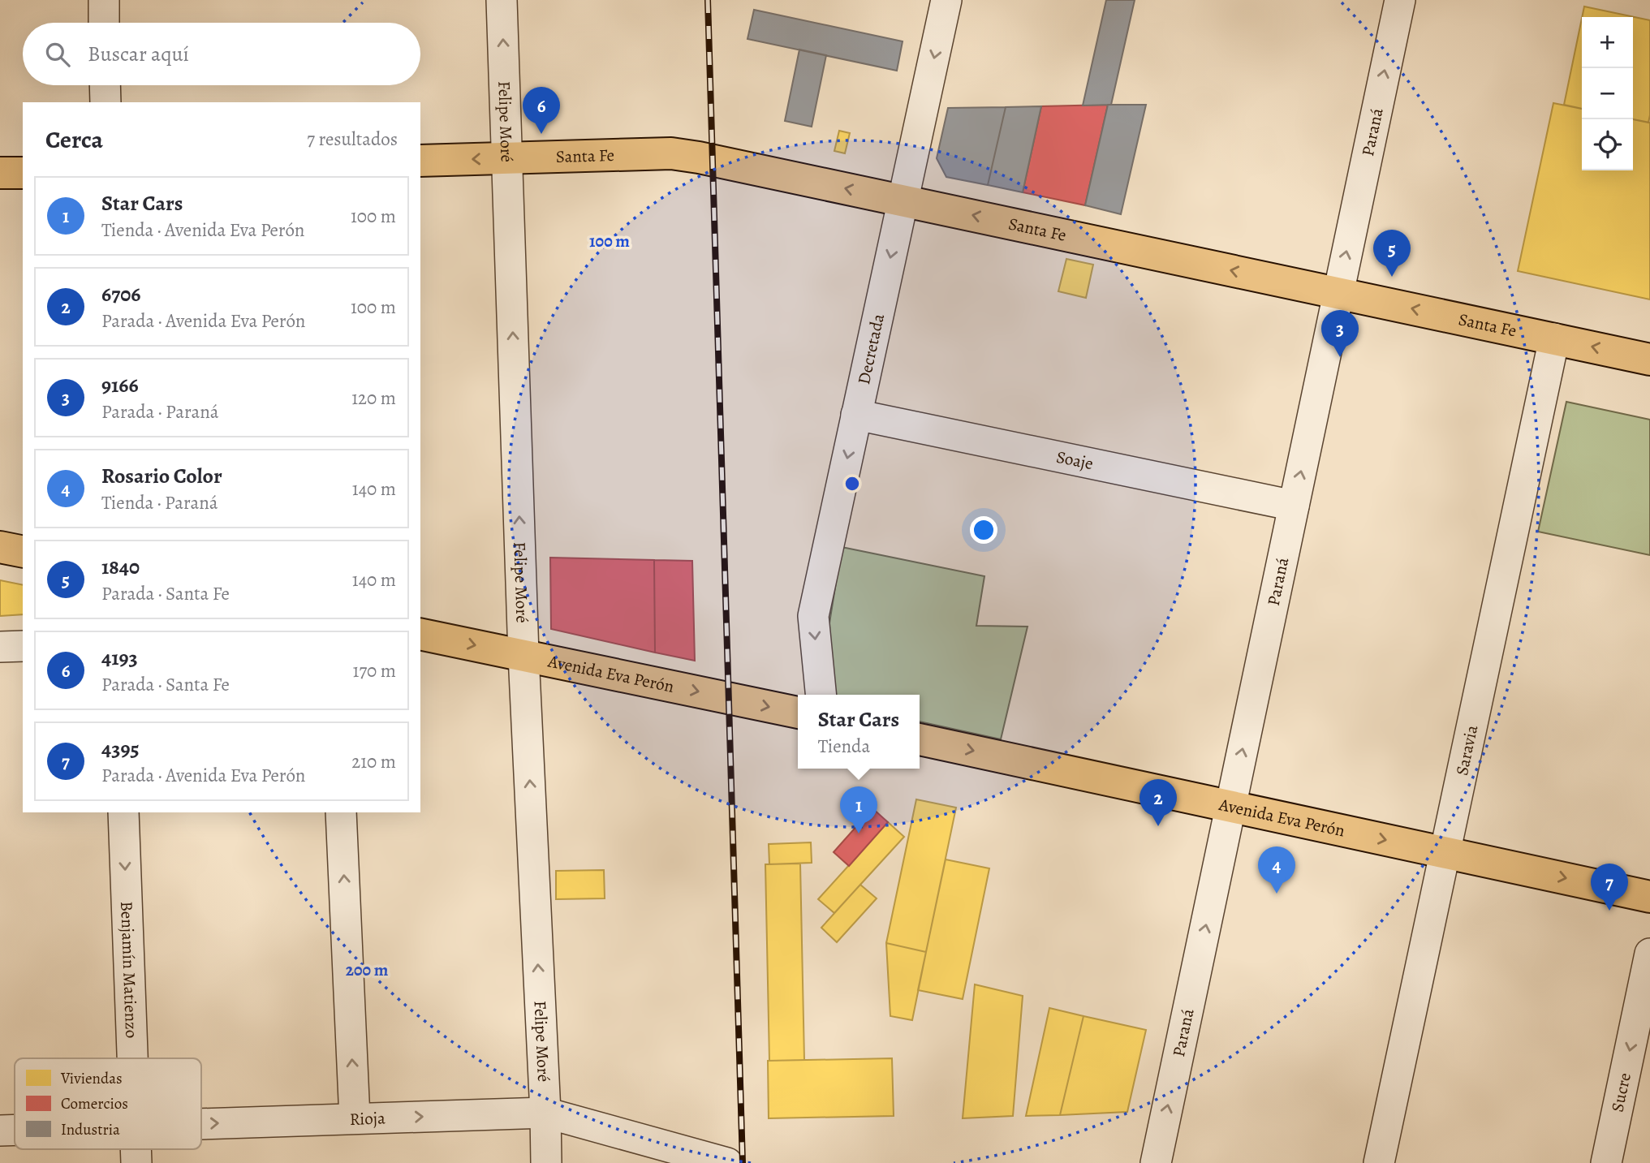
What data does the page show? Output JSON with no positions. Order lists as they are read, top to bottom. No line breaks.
{"streets":{"main road":["Santa Fe","Avenida Eva Perón"],"street":["Felipe Moré","Paraná","Decretada","Soaje","Saravia","Benjamín Matienzo","Sucre","Rioja"]},"crossings":[["Felipe Moré","Santa Fe"],["Felipe Moré","Avenida Eva Perón"],["Felipe Moré","Rioja"],["Paraná","Santa Fe"],["Paraná","Soaje"],["Paraná","Avenida Eva Perón"],["Santa Fe","Decretada"],["Santa Fe","Saravia"],["Decretada","Soaje"],["Avenida Eva Perón","Saravia"]],"one_way":["Felipe Moré","Paraná","Santa Fe","Decretada","Avenida Eva Perón","Sucre","Rioja"],"legend":["Viviendas","Comercios","Industria"],"page":{"map_buttons":["+","−"],"search":"Buscar aquí","pins":["6","5","3","2","1","4","7"],"heading":["Cerca","7 resultados"],"list":[{"mark":"1","name":"Star Cars","note":"Tienda · Avenida Eva Perón","value":"100 m"},{"mark":"2","name":"6706","note":"Parada · Avenida Eva Perón","value":"100 m"},{"mark":"3","name":"9166","note":"Parada · Paraná","value":"120 m"},{"mark":"4","name":"Rosario Color","note":"Tienda · Paraná","value":"140 m"},{"mark":"5","name":"1840","note":"Parada · Santa Fe","value":"140 m"},{"mark":"6","name":"4193","note":"Parada · Santa Fe","value":"170 m"},{"mark":"7","name":"4395","note":"Parada · Avenida Eva Perón","value":"210 m"}],"popup":["Star Cars","Tienda"]},"rings":["100 m","200 m"]}
